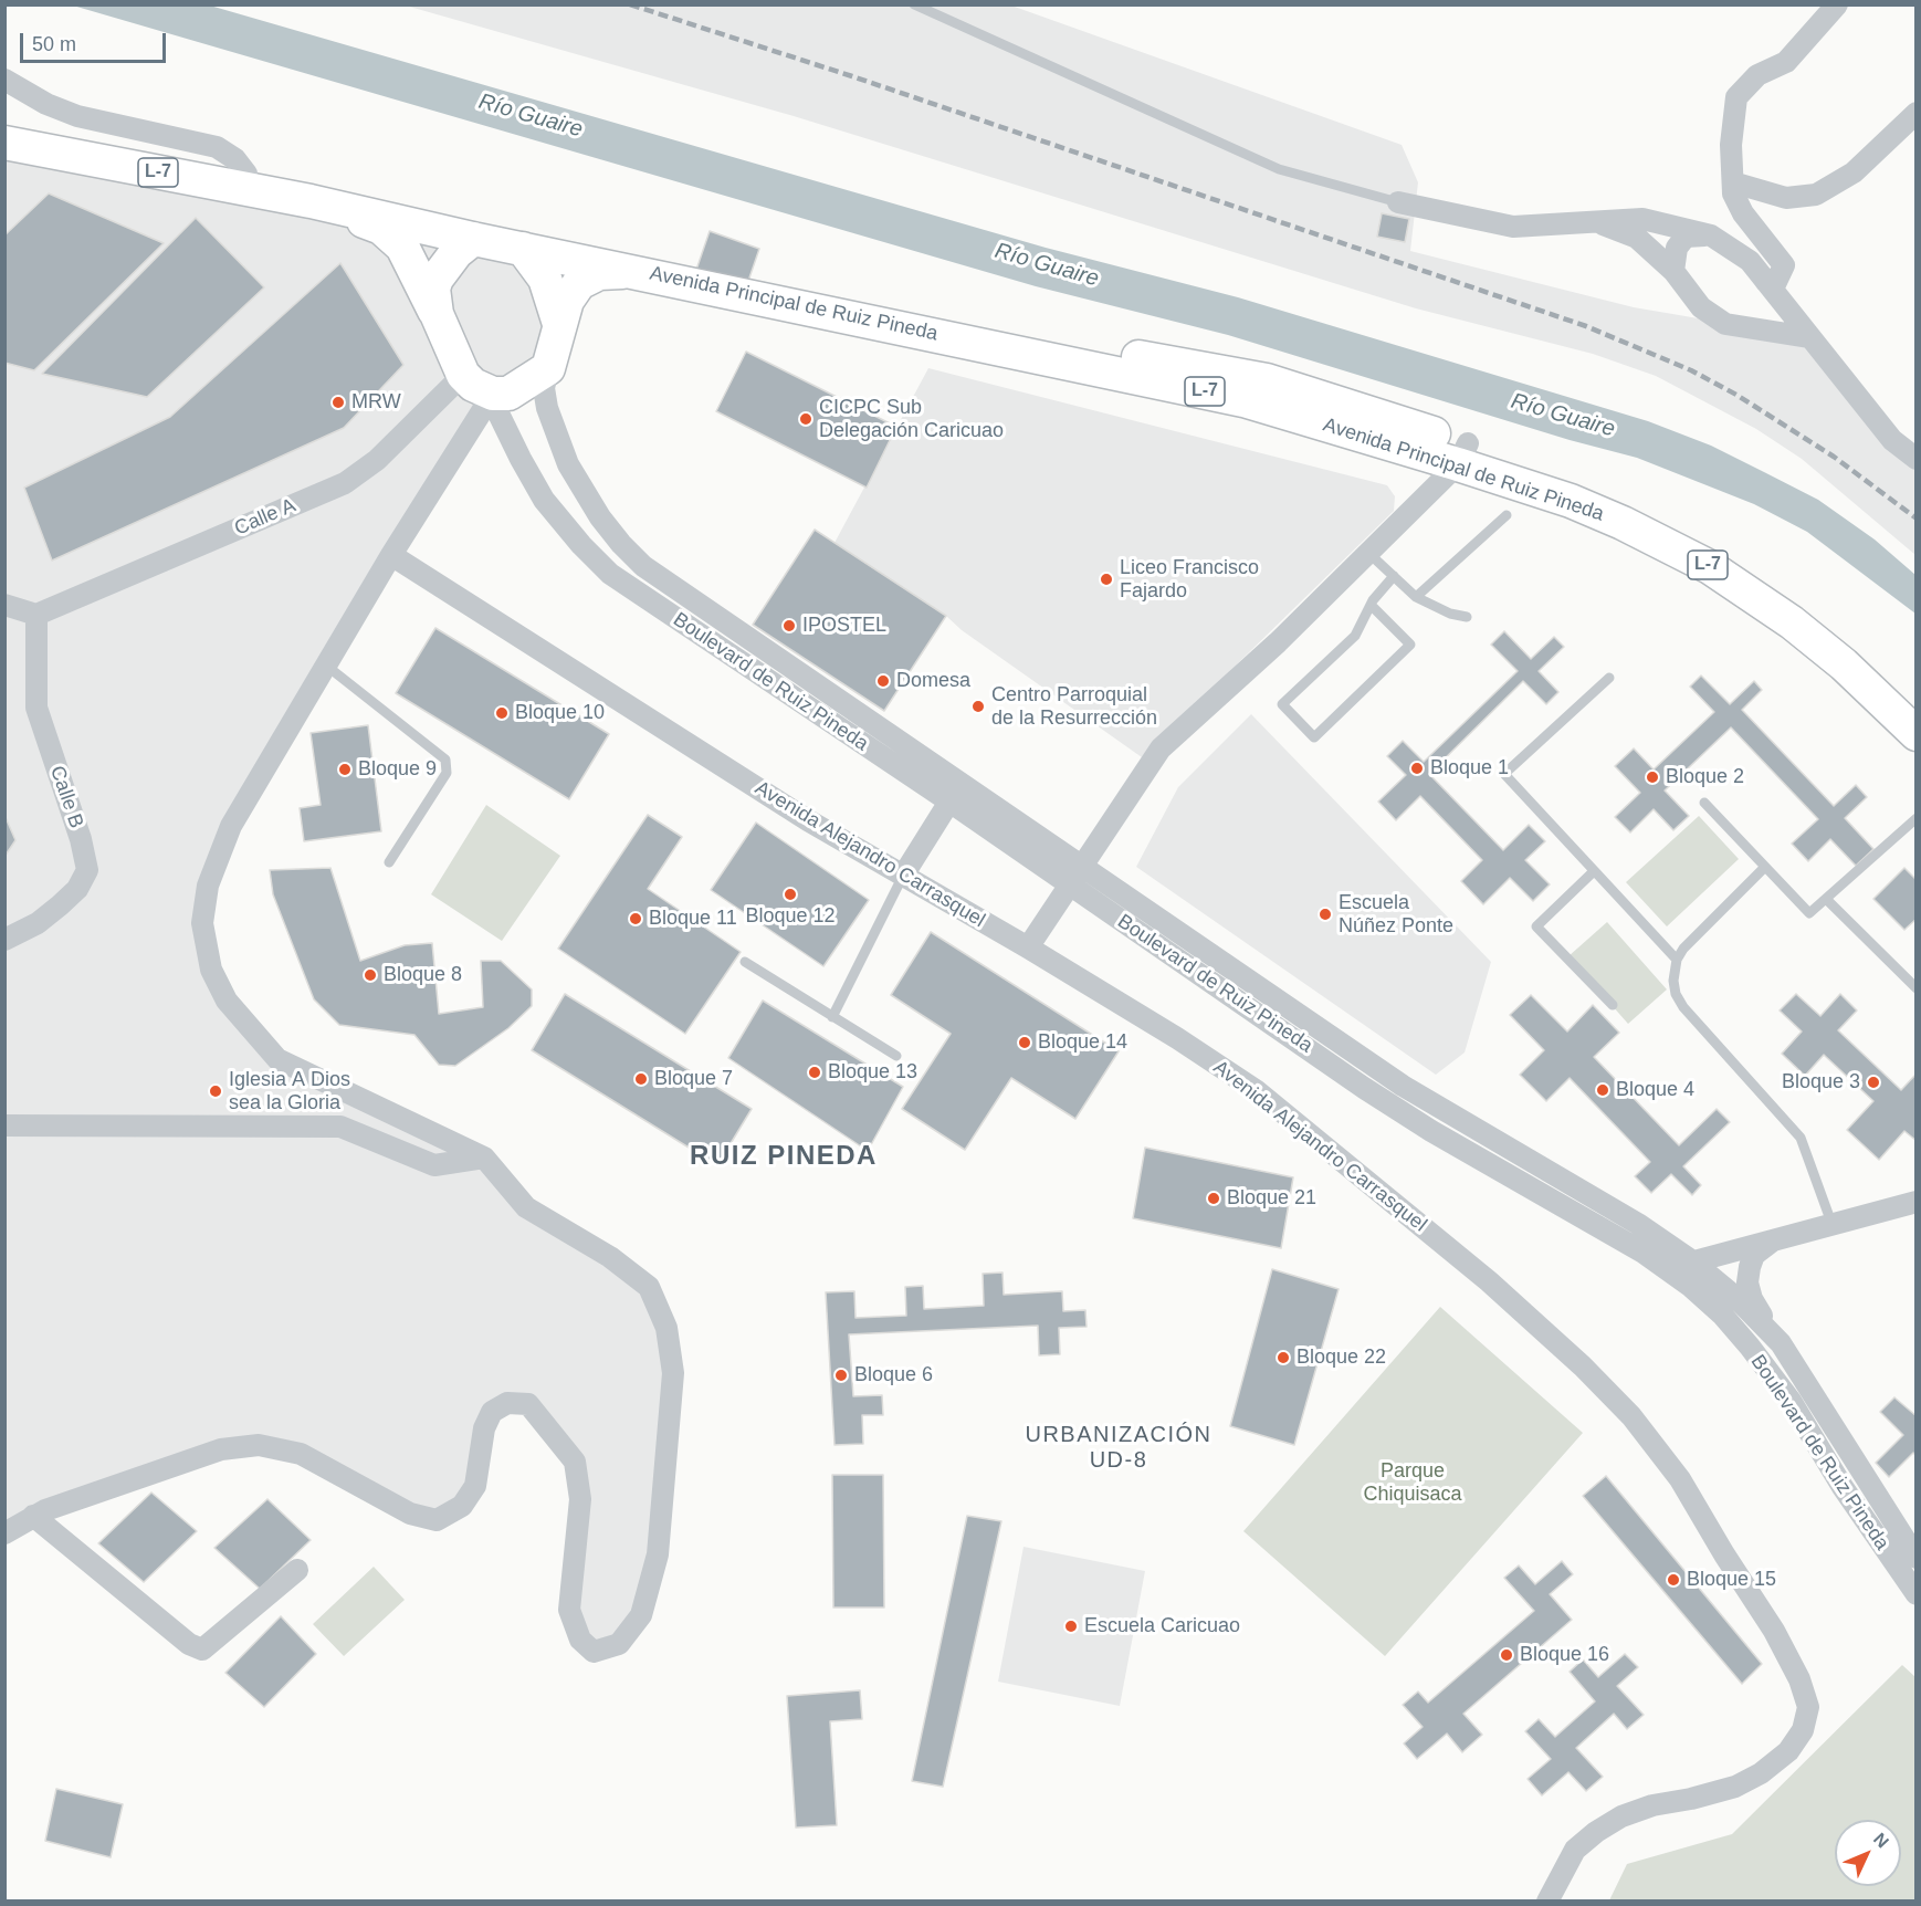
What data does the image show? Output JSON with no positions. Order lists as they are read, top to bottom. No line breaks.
{"streets":{"main road":["L-7","Avenida Principal de Ruiz Pineda"],"street":["Calle A","Boulevard de Ruiz Pineda","Calle B","Avenida Alejandro Carrasquel"]},"crossings":[["L-7","Avenida Principal de Ruiz Pineda"],["L-7","Calle A"],["L-7","Boulevard de Ruiz Pineda"],["Avenida Principal de Ruiz Pineda","Calle A"],["Avenida Principal de Ruiz Pineda","Boulevard de Ruiz Pineda"],["Calle A","Boulevard de Ruiz Pineda"],["Calle A","Calle B"]],"districts":["RUIZ PINEDA","URBANIZACIÓN UD-8"],"water":["Río Guaire"],"parks":["Parque Chiquisaca"],"places":["MRW","CICPC Sub Delegación Caricuao","Liceo Francisco Fajardo","IPOSTEL","Domesa","Centro Parroquial de la Resurrección","Bloque 10","Bloque 1","Bloque 9","Bloque 2","Bloque 12","Escuela Núñez Ponte","Bloque 11","Bloque 8","Bloque 14","Bloque 13","Bloque 7","Bloque 3","Bloque 4","Iglesia A Dios sea la Gloria","Bloque 21","Bloque 22","Bloque 6","Bloque 15","Escuela Caricuao","Bloque 16"],"scale_bar":"50 m","north":"top right"}
